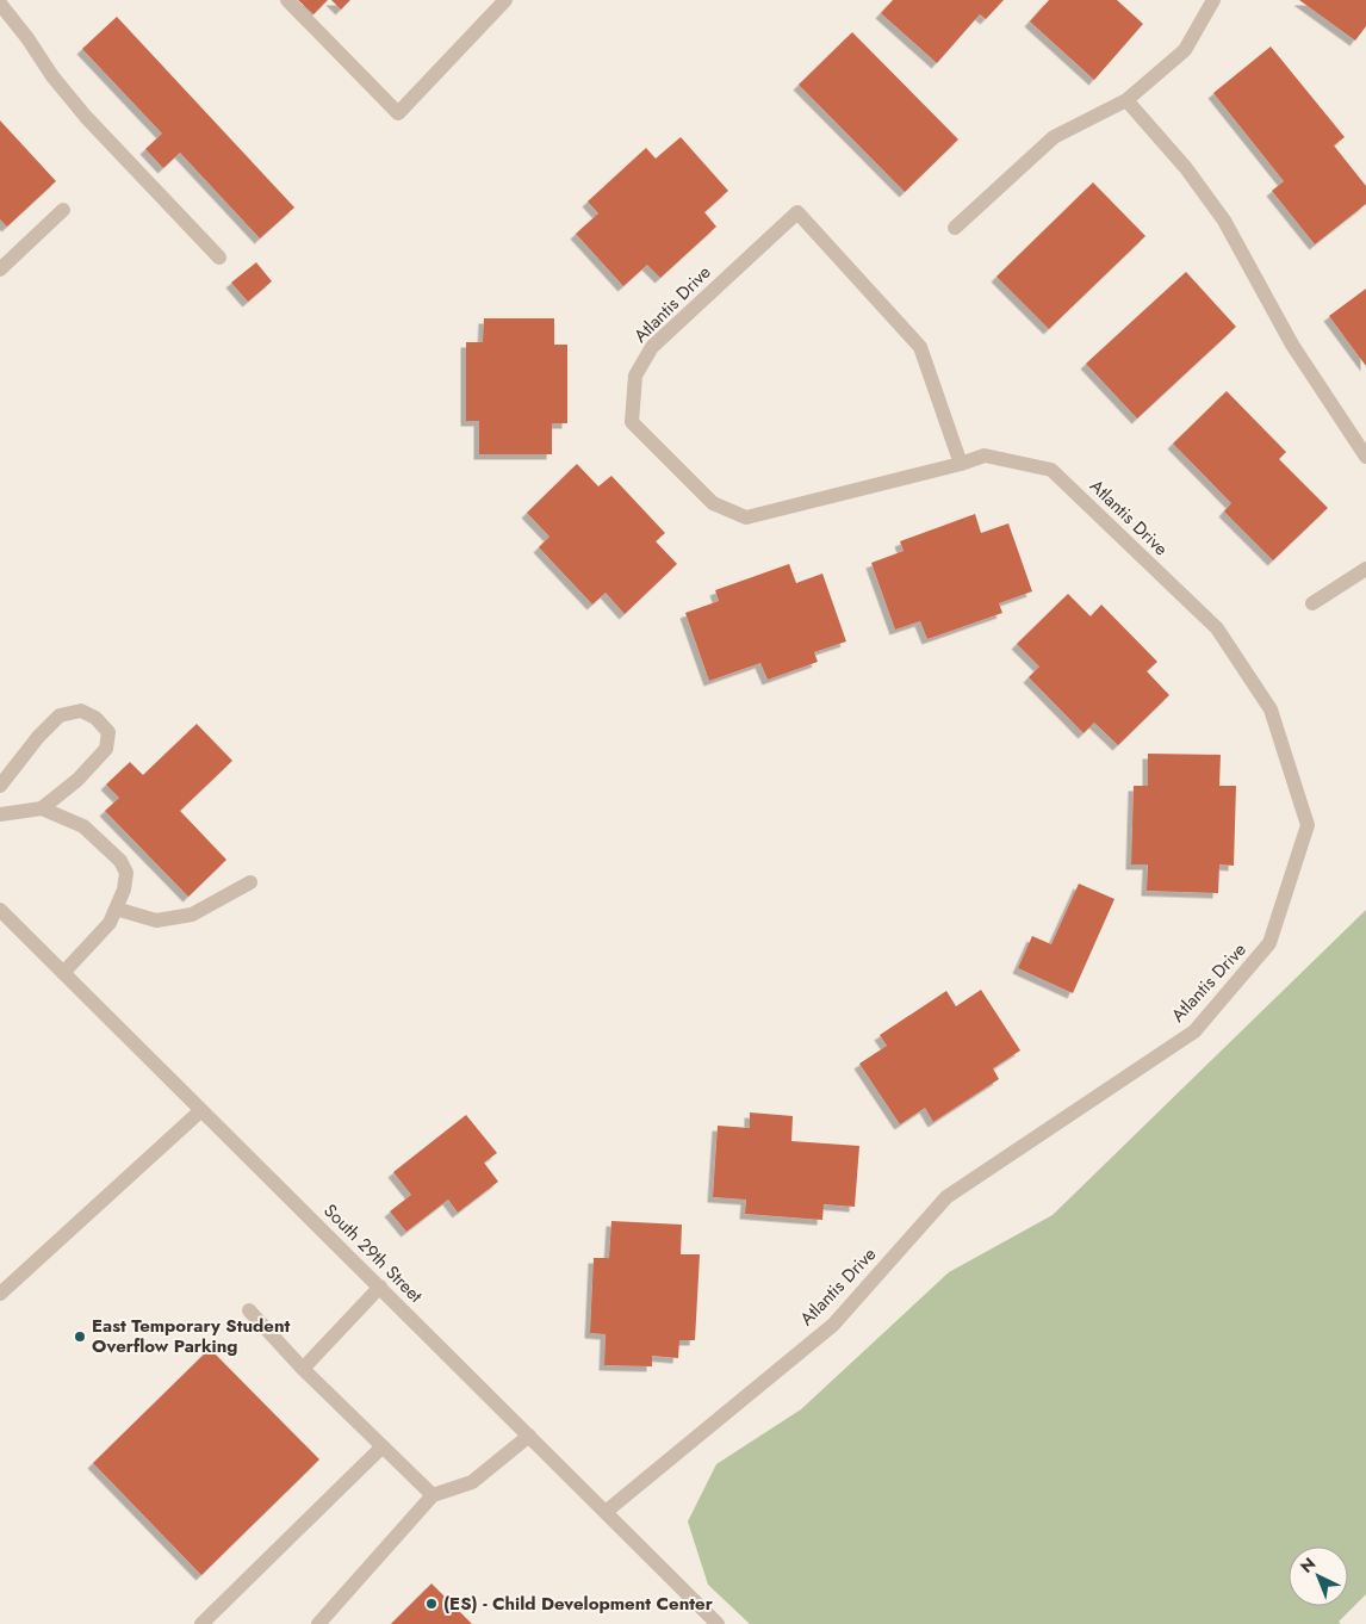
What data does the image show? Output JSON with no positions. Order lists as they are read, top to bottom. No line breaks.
{"streets":{"street":["Atlantis Drive","South 29th Street"]},"crossings":[["Atlantis Drive","South 29th Street"]],"places":["East Temporary Student Overflow Parking","(ES) - Child Development Center"],"north":"top left"}
